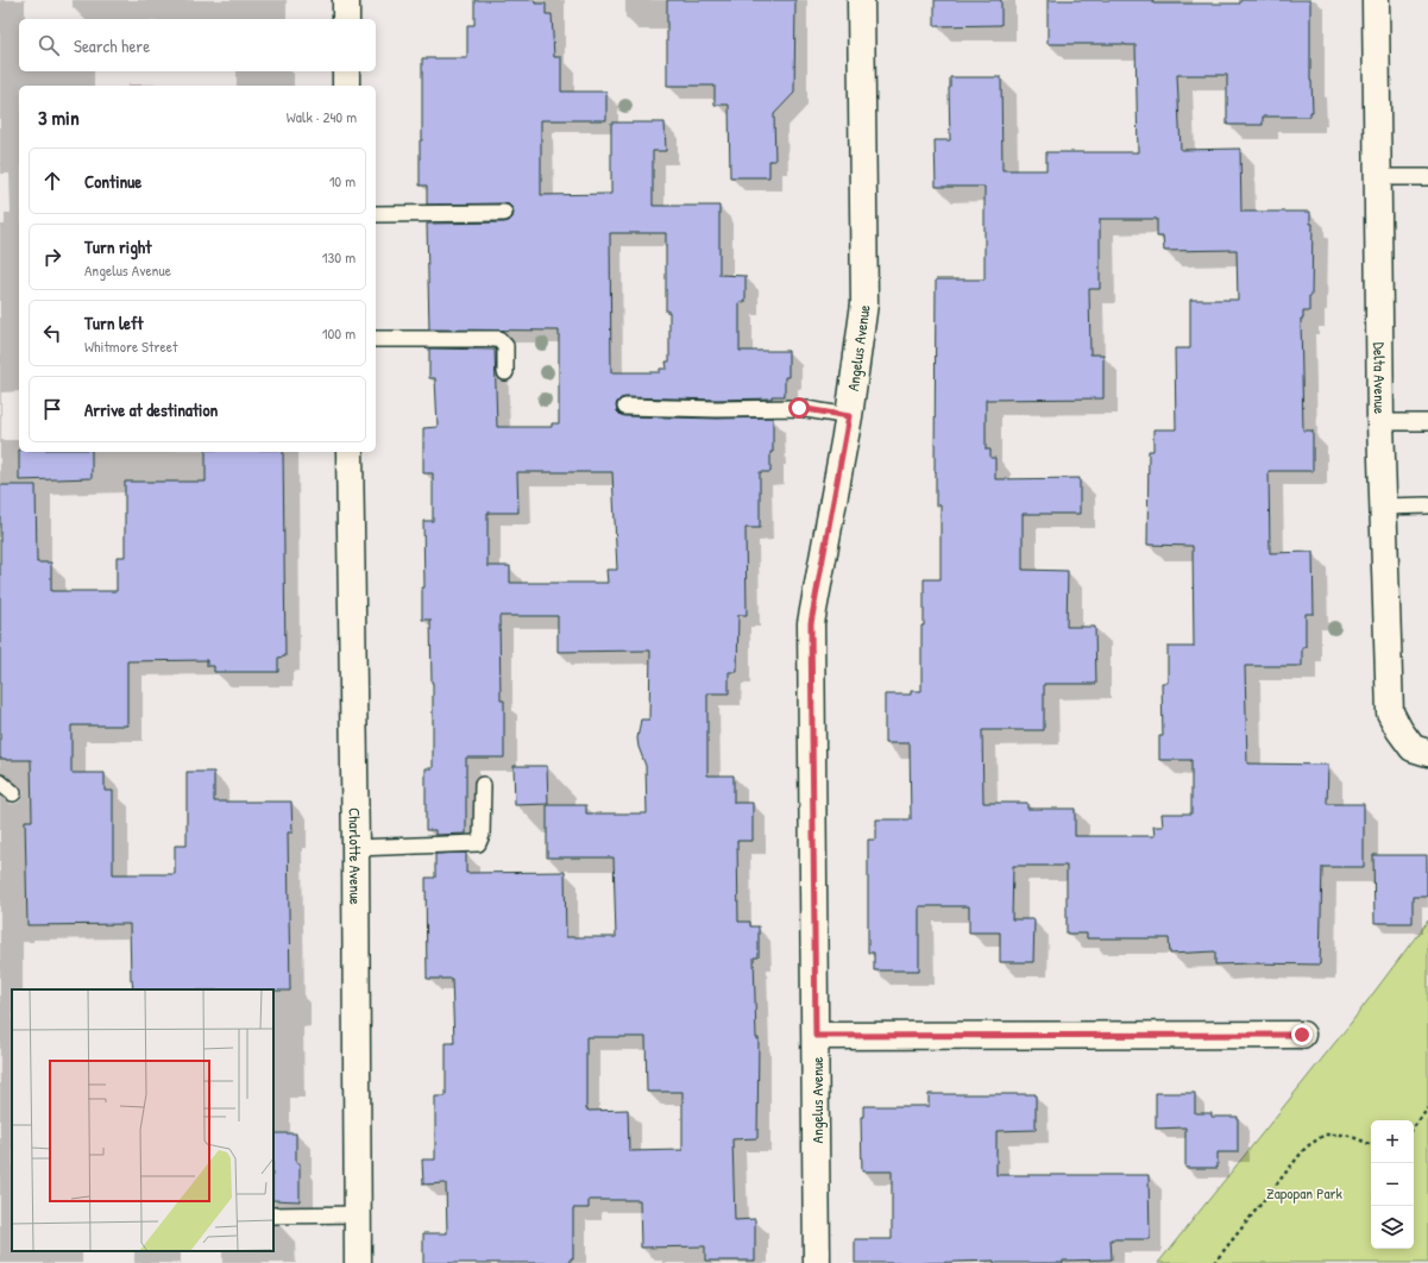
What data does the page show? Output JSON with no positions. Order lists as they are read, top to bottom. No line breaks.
{"streets":{"street":["Angelus Avenue","Delta Avenue","Charlotte Avenue"]},"parks":["Zapopan Park"],"page":{"search":"Search here","heading":["3 min","Walk · 240 m"],"list":[["Continue","10 m"],["Turn right","Angelus Avenue","130 m"],["Turn left","Whitmore Street","100 m"],"Arrive at destination"],"map_buttons":["+","−"]}}
